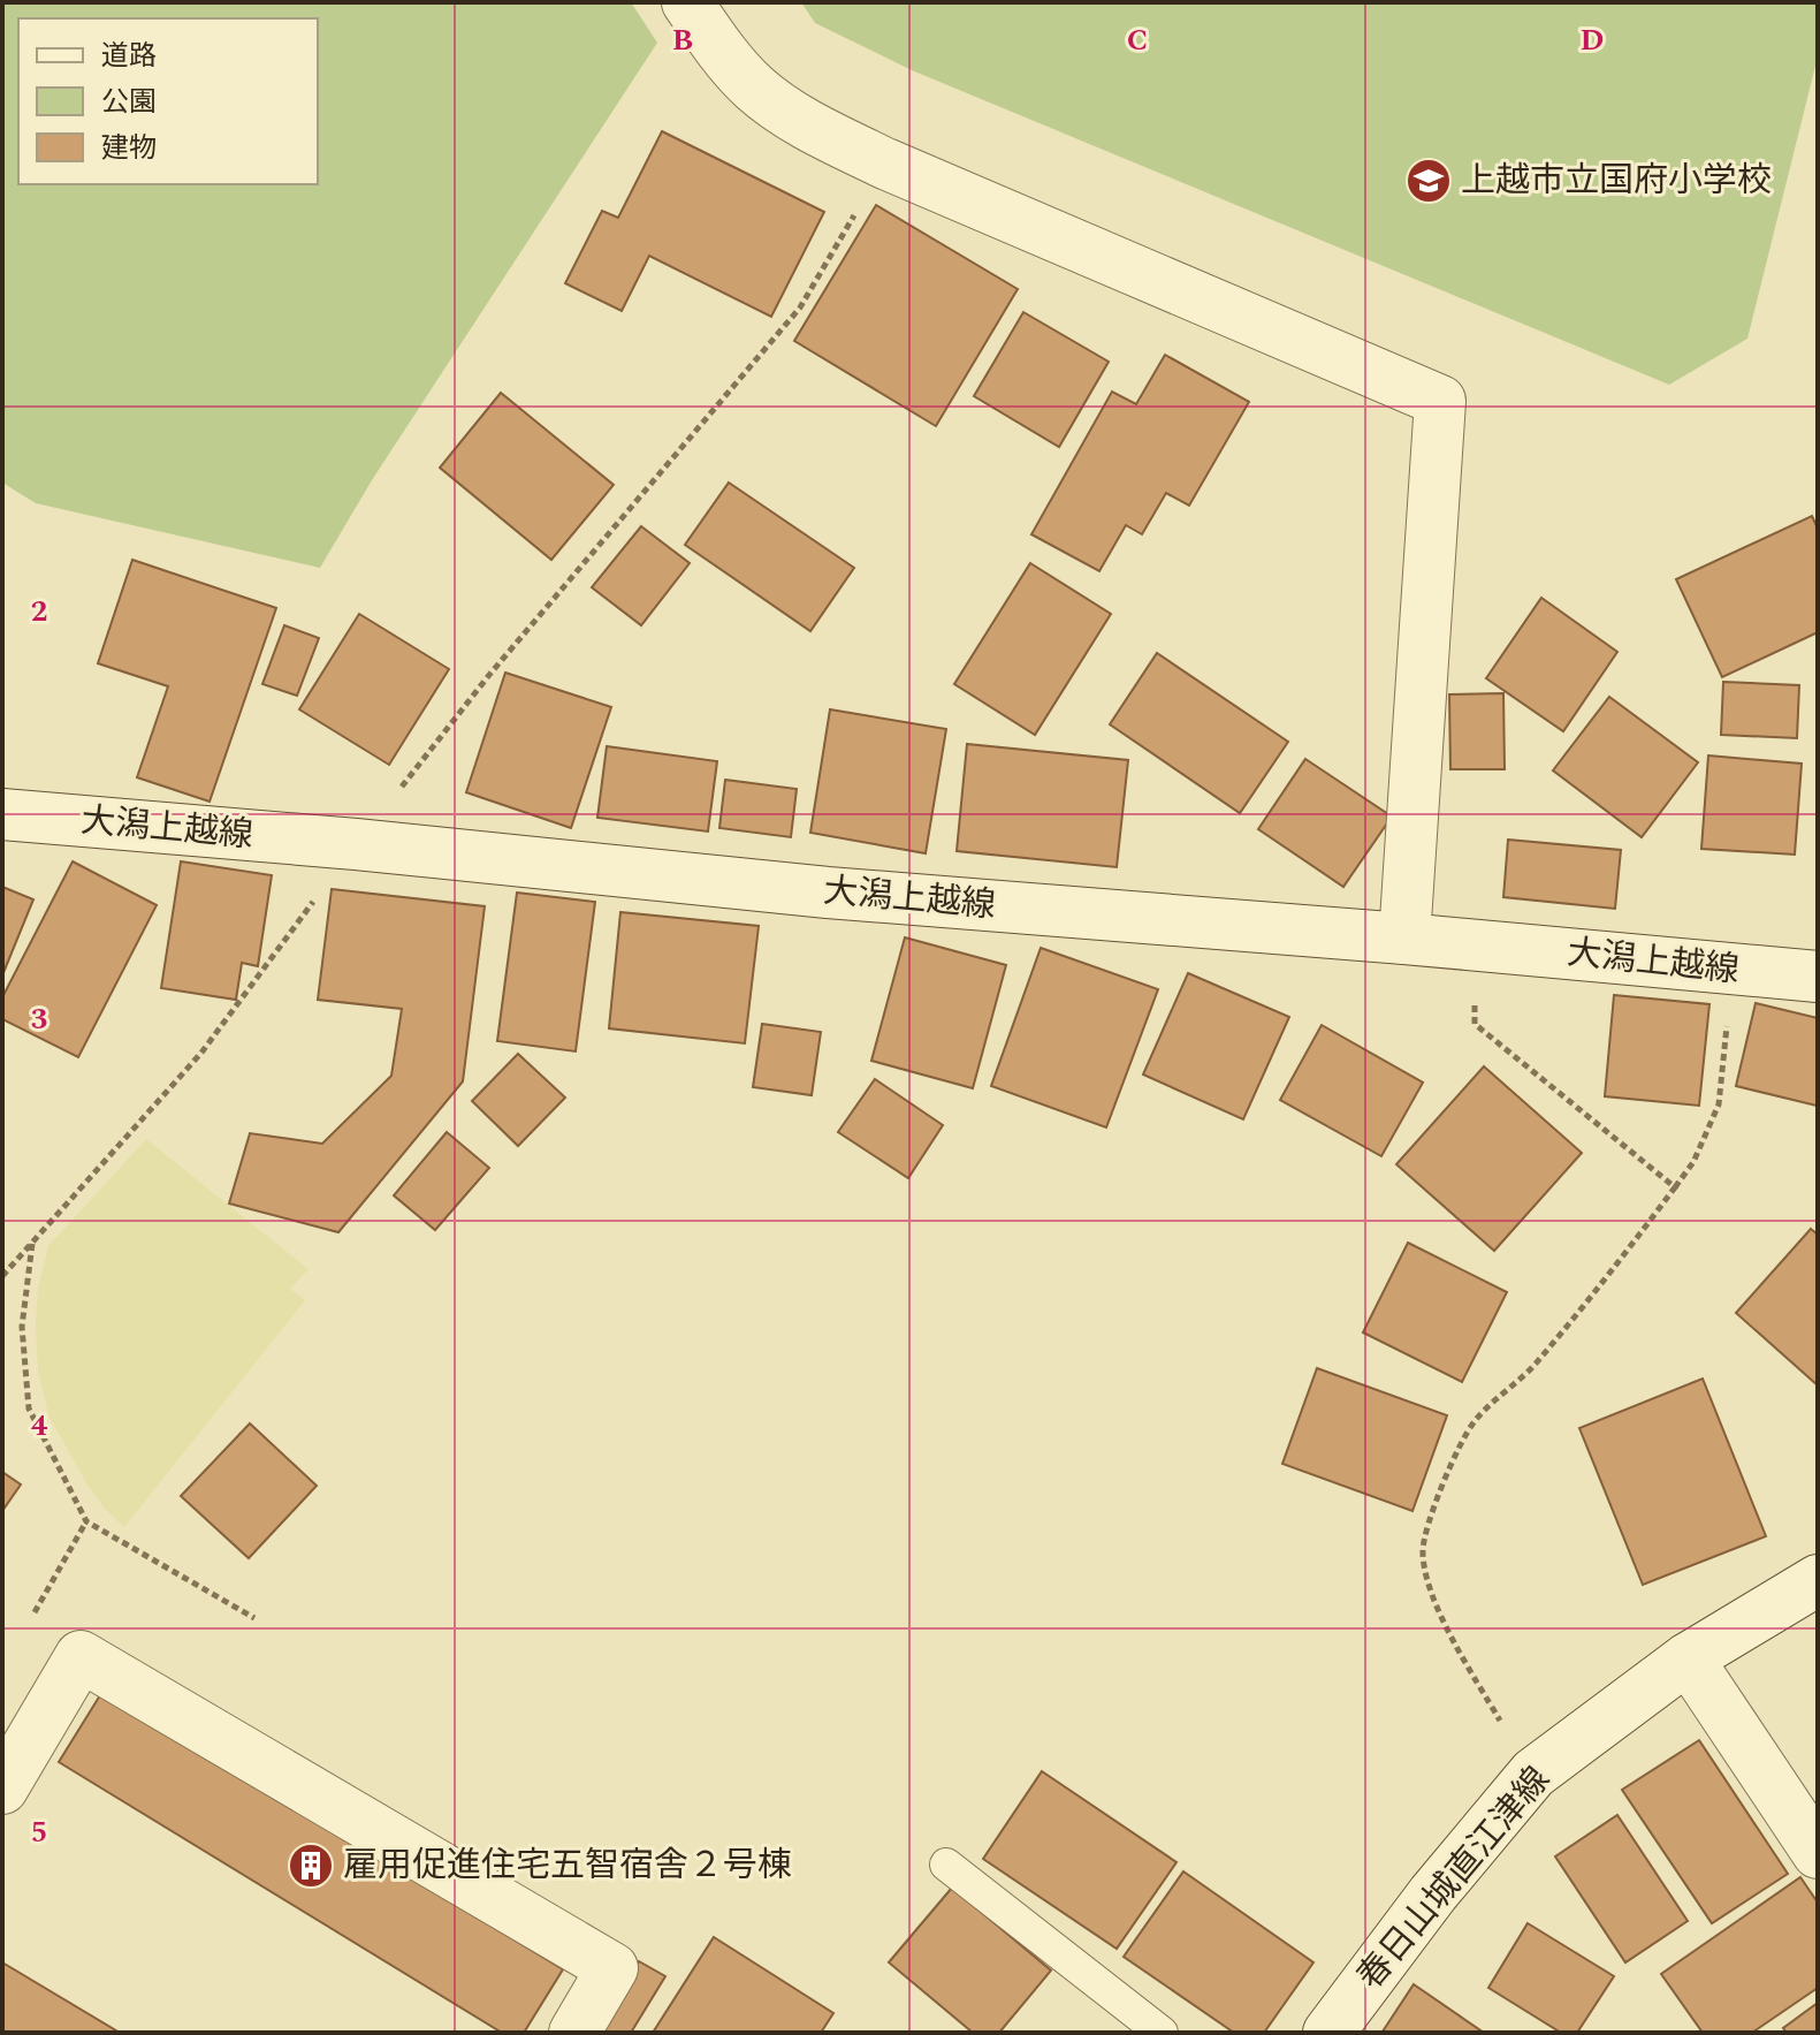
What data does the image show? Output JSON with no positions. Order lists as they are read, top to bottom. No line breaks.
{"streets":{"main road":["大潟上越線","春日山城直江津線"]},"places":{"school or university":["上越市立国府小学校"],"building":["雇用促進住宅五智宿舎２号棟"]},"legend":["道路","公園","建物"],"grid":{"columns":["B","C","D"],"rows":["2","3","4","5"]}}
